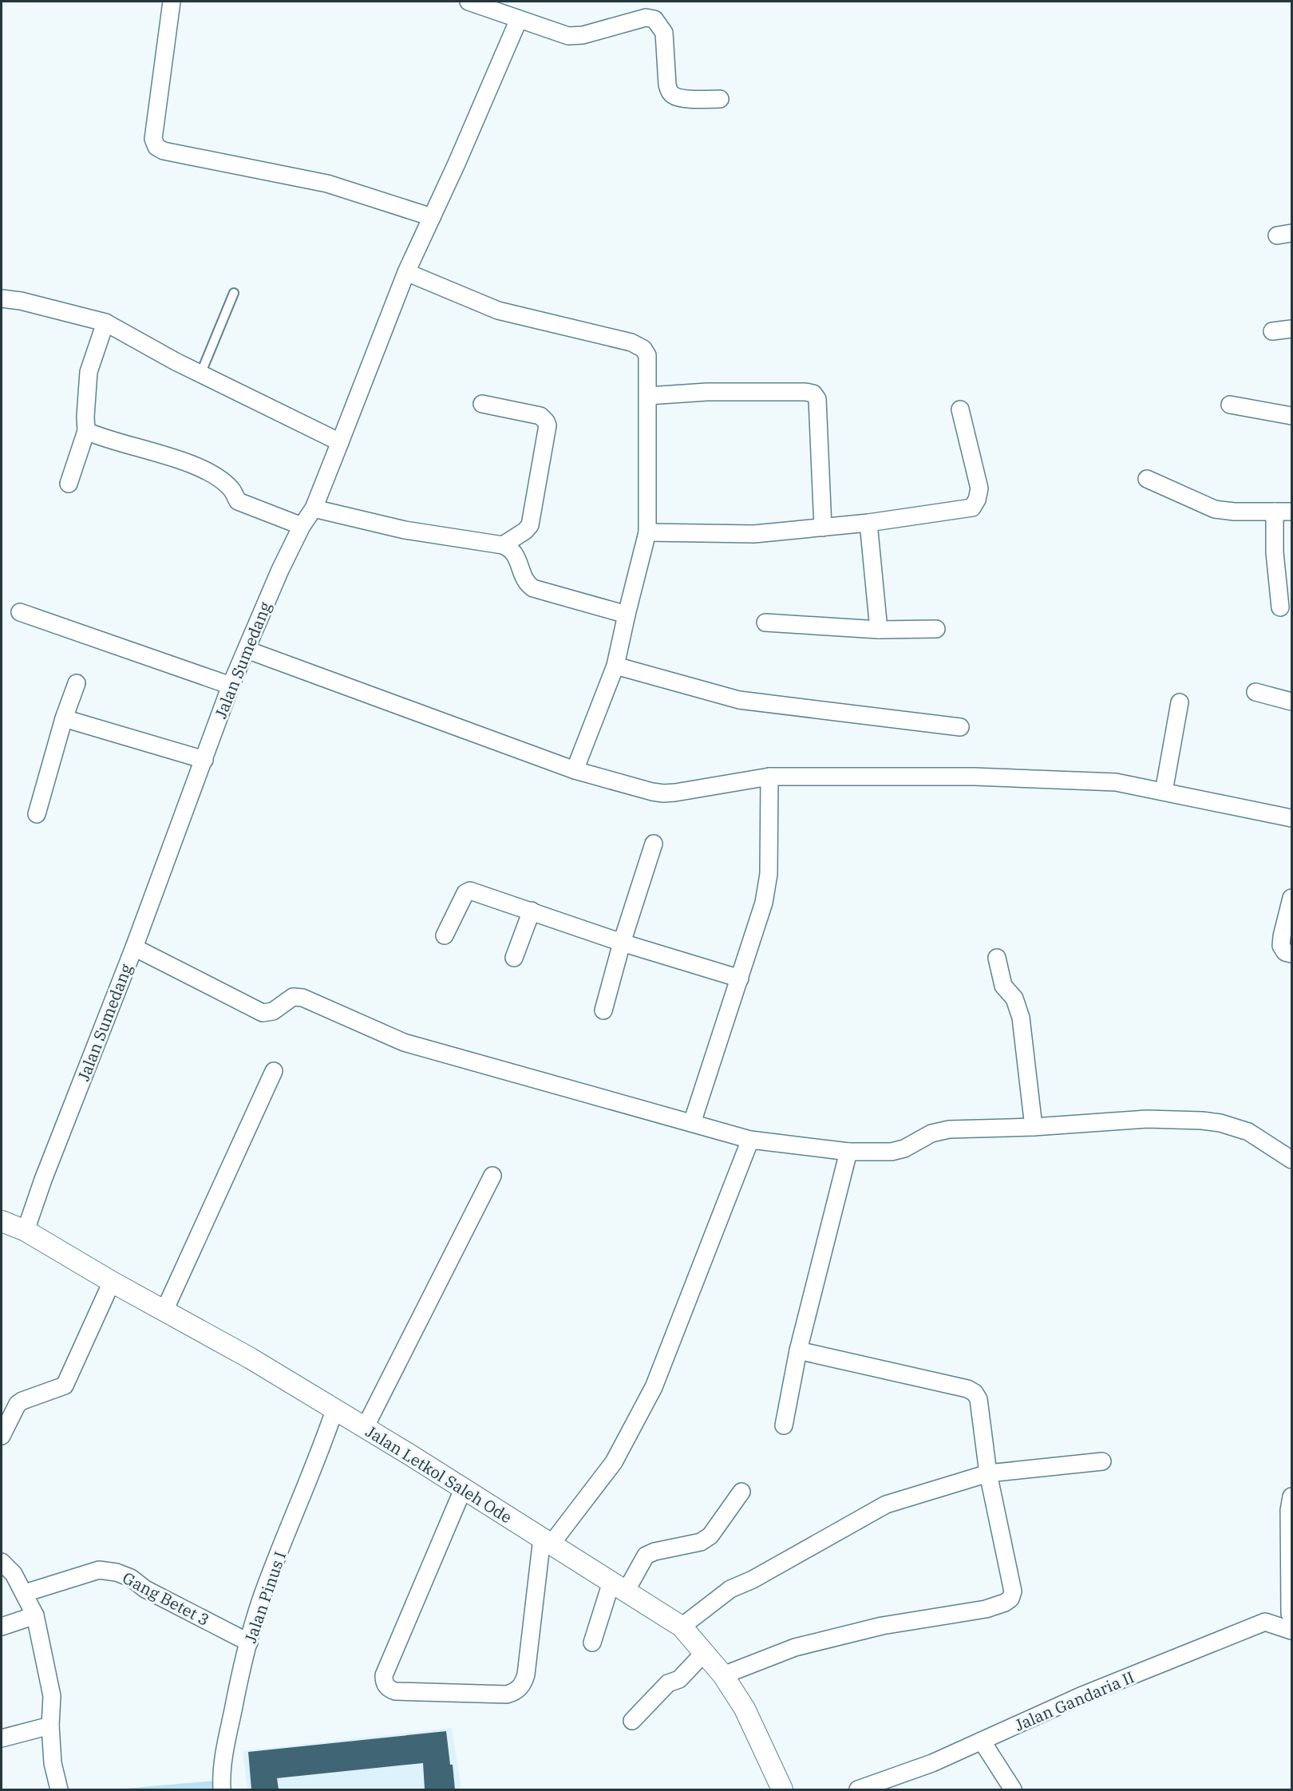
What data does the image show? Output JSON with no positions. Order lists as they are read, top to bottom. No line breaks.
{"streets":{"street":["Jalan Sumedang","Jalan Letkol Saleh Ode","Jalan Pinus I","Gang Betet 3","Jalan Gandaria II"]},"crossings":[["Jalan Sumedang","Jalan Letkol Saleh Ode"],["Jalan Letkol Saleh Ode","Jalan Pinus I"],["Jalan Pinus I","Gang Betet 3"]]}
